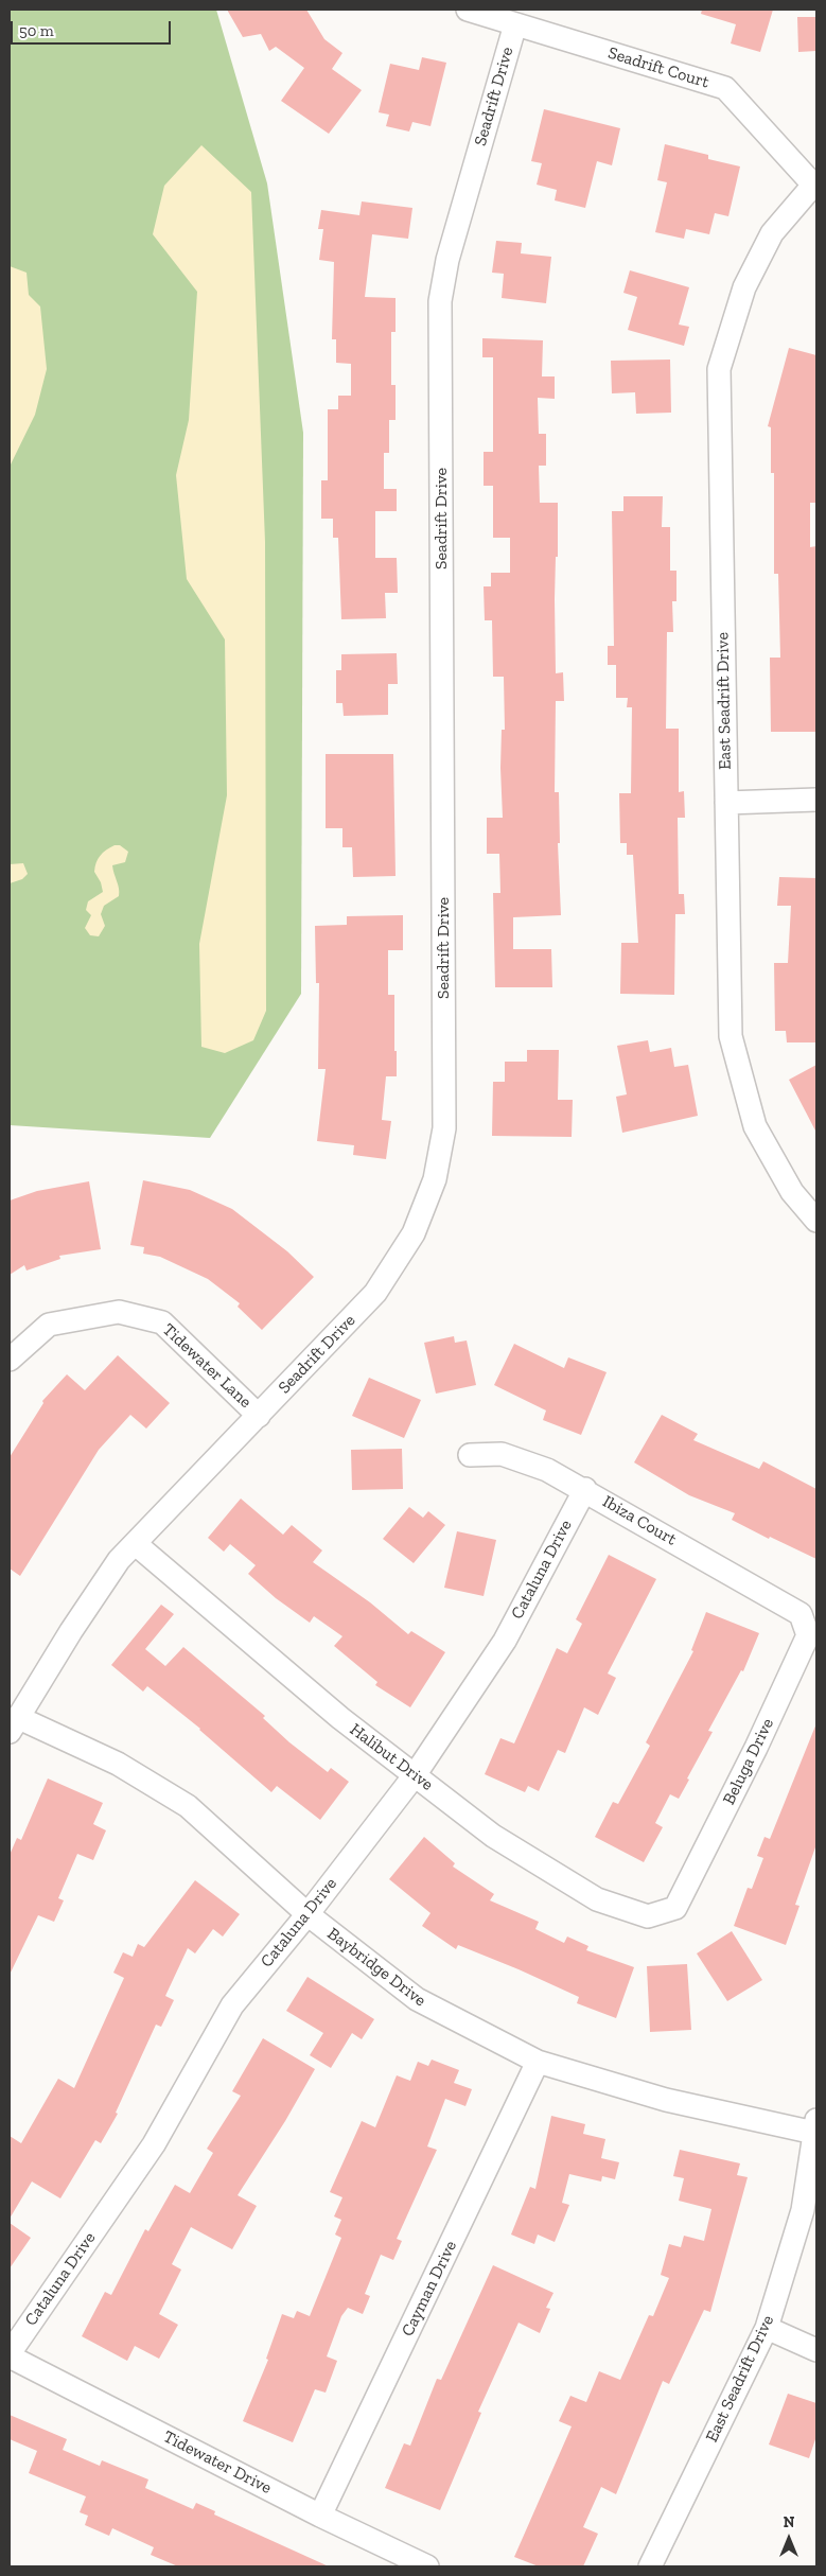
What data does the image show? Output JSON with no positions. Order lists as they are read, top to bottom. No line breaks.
{"streets":{"street":["Seadrift Court","Seadrift Drive","East Seadrift Drive","Tidewater Lane","Ibiza Court","Cataluna Drive","Halibut Drive","Beluga Drive","Baybridge Drive","Cayman Drive","Tidewater Drive"]},"crossings":[["Seadrift Court","Seadrift Drive"],["Seadrift Court","East Seadrift Drive"],["Seadrift Drive","Tidewater Lane"],["Seadrift Drive","Halibut Drive"],["Seadrift Drive","Baybridge Drive"],["East Seadrift Drive","Baybridge Drive"],["Ibiza Court","Cataluna Drive"],["Ibiza Court","Beluga Drive"],["Cataluna Drive","Halibut Drive"],["Cataluna Drive","Baybridge Drive"],["Cataluna Drive","Tidewater Drive"],["Halibut Drive","Beluga Drive"],["Baybridge Drive","Cayman Drive"],["Cayman Drive","Tidewater Drive"]],"scale_bar":"50 m","north":"top"}
